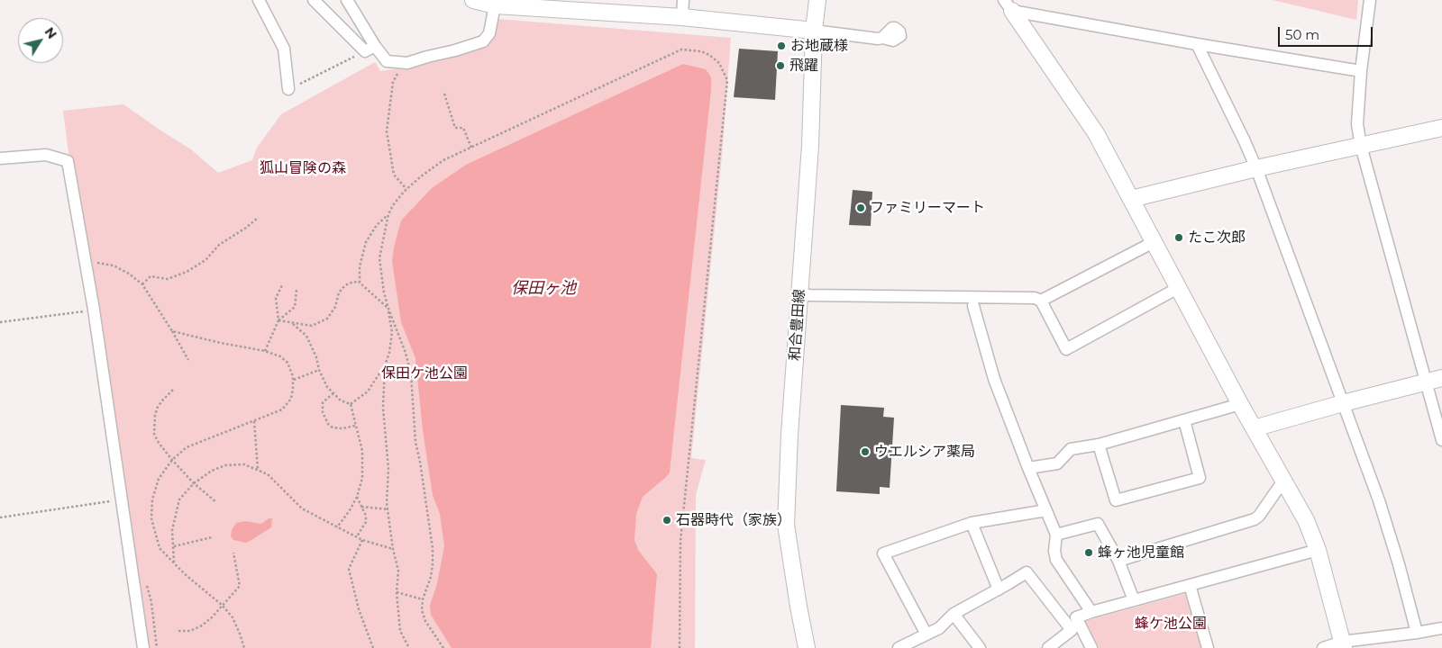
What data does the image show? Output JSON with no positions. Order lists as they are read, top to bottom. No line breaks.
{"streets":{"street":["和合豊田線"]},"water":["保田ヶ池"],"parks":["狐山冒険の森","保田ケ池公園","蜂ケ池公園"],"places":["お地蔵様","飛躍","ファミリーマート","たこ次郎","ウエルシア薬局","石器時代（家族）","蜂ヶ池児童館"],"scale_bar":"50 m","north":"top right"}
